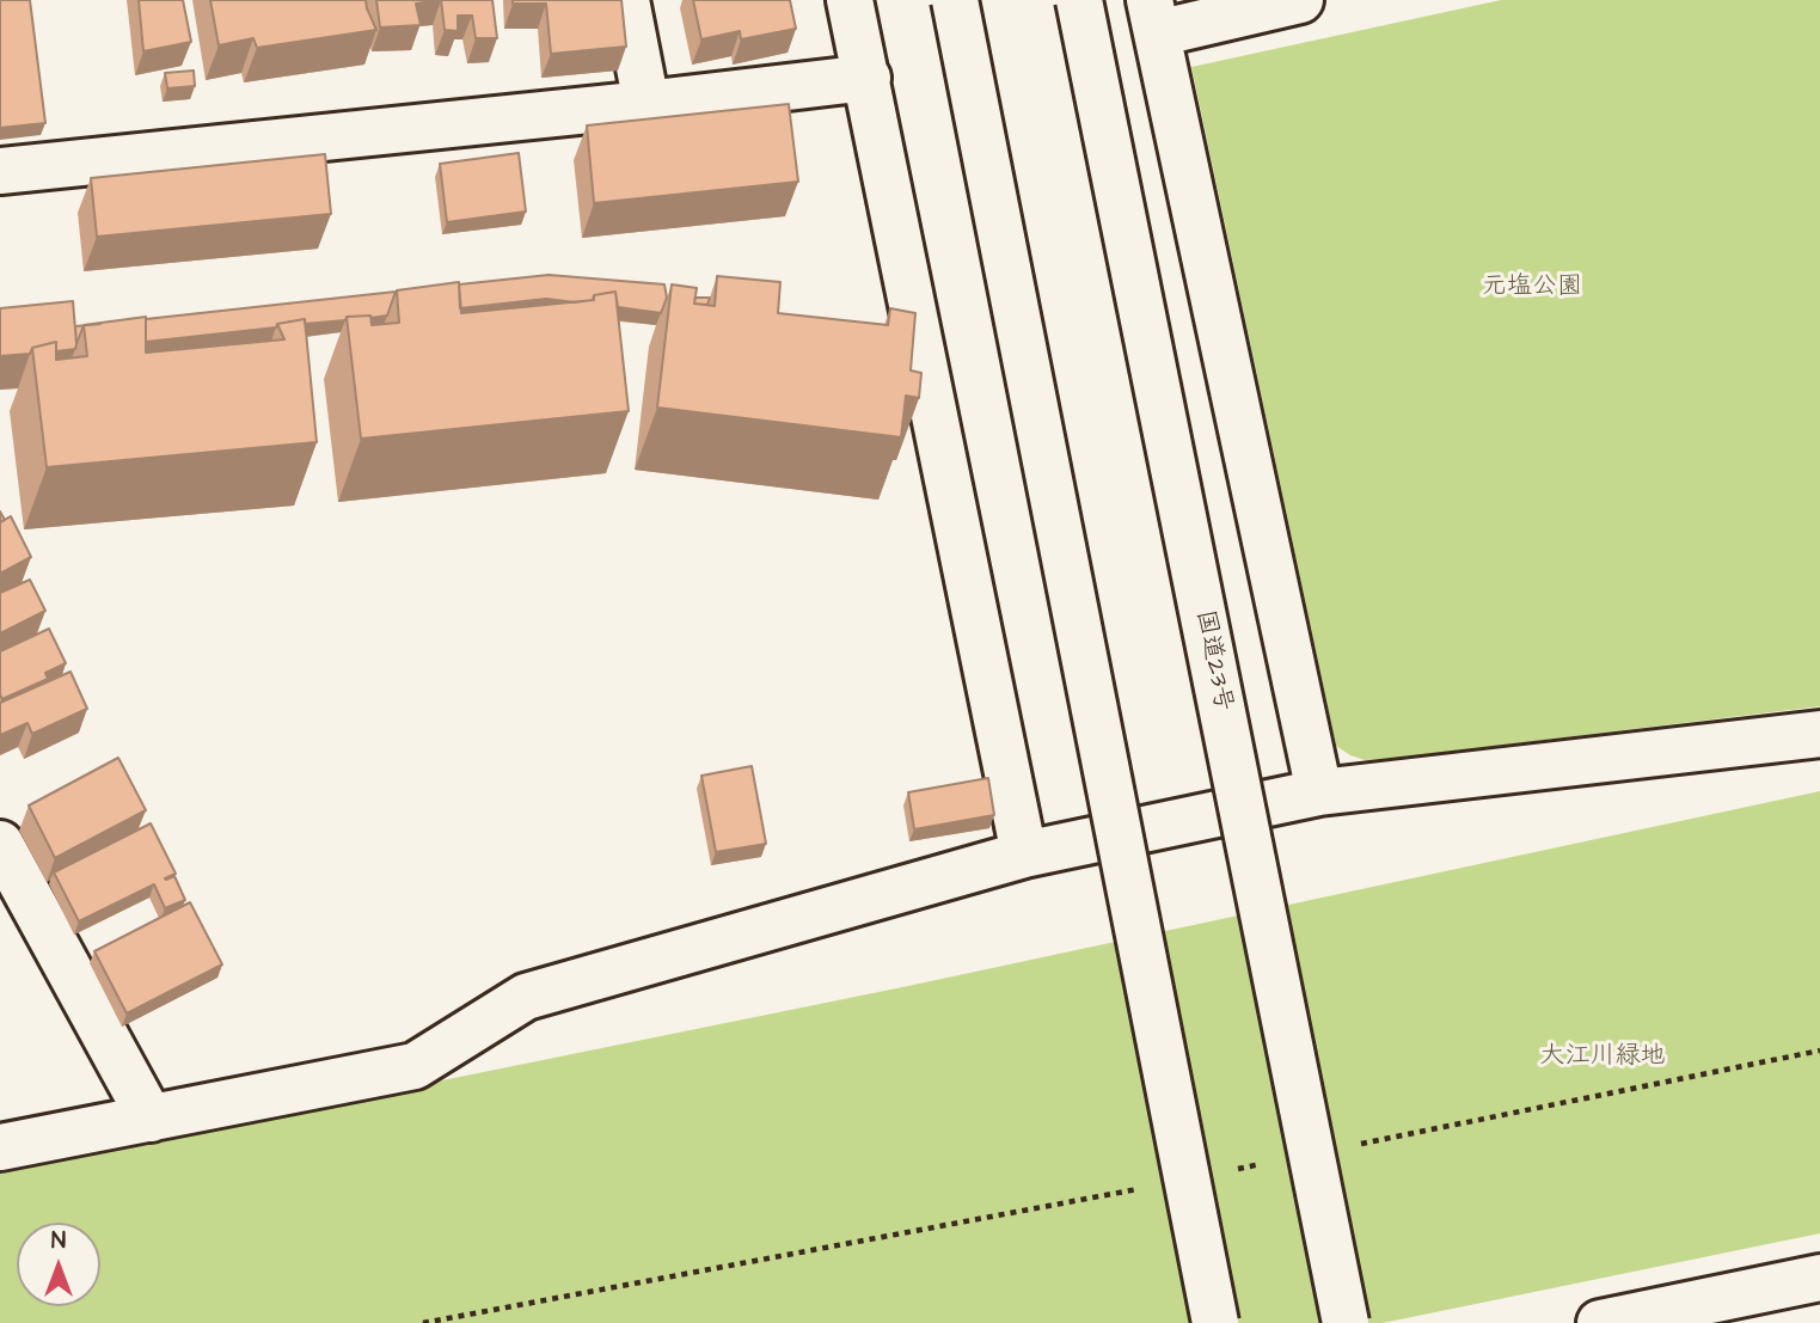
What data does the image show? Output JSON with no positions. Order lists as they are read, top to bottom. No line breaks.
{"streets":{"main road":["国道23号"]},"parks":["元塩公園","大江川緑地"],"north":"top"}
